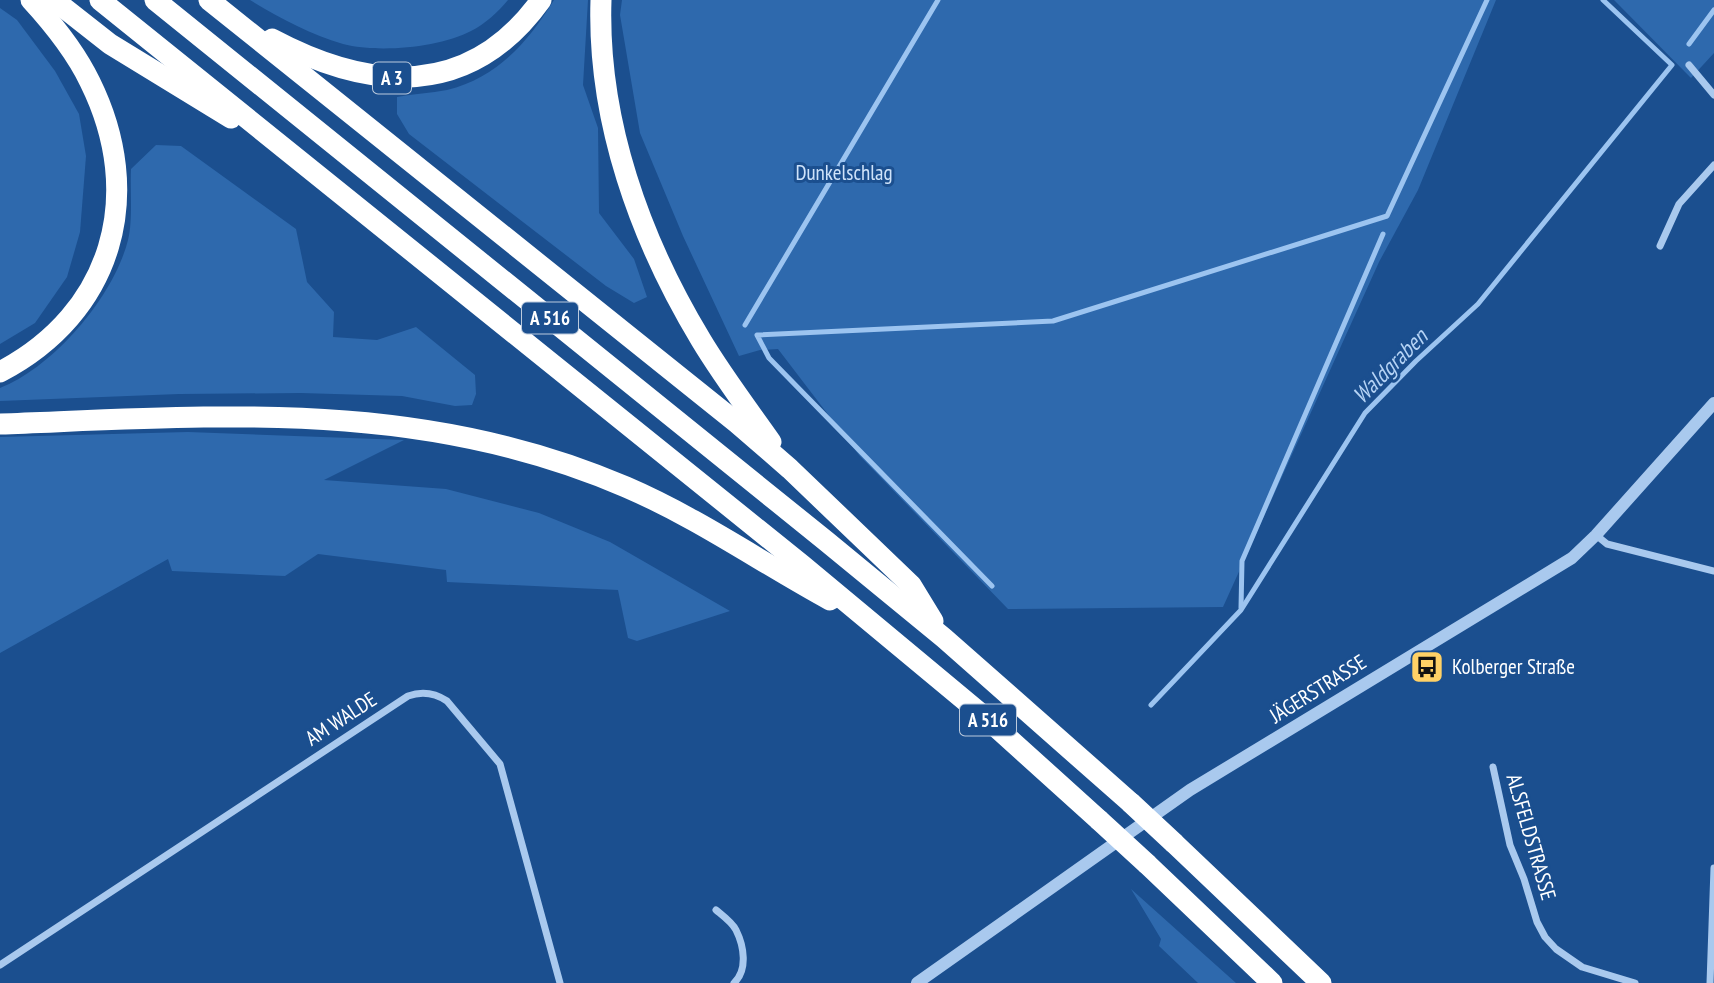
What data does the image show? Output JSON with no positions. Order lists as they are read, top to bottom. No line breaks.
{"streets":{"highway":["A 3","A 516"],"street":["JÄGERSTRASSE","AM WALDE","ALSFELDSTRASSE"]},"water":["Waldgraben"],"parks":["Dunkelschlag"],"places":{"bus stop":["Kolberger Straße"]}}
